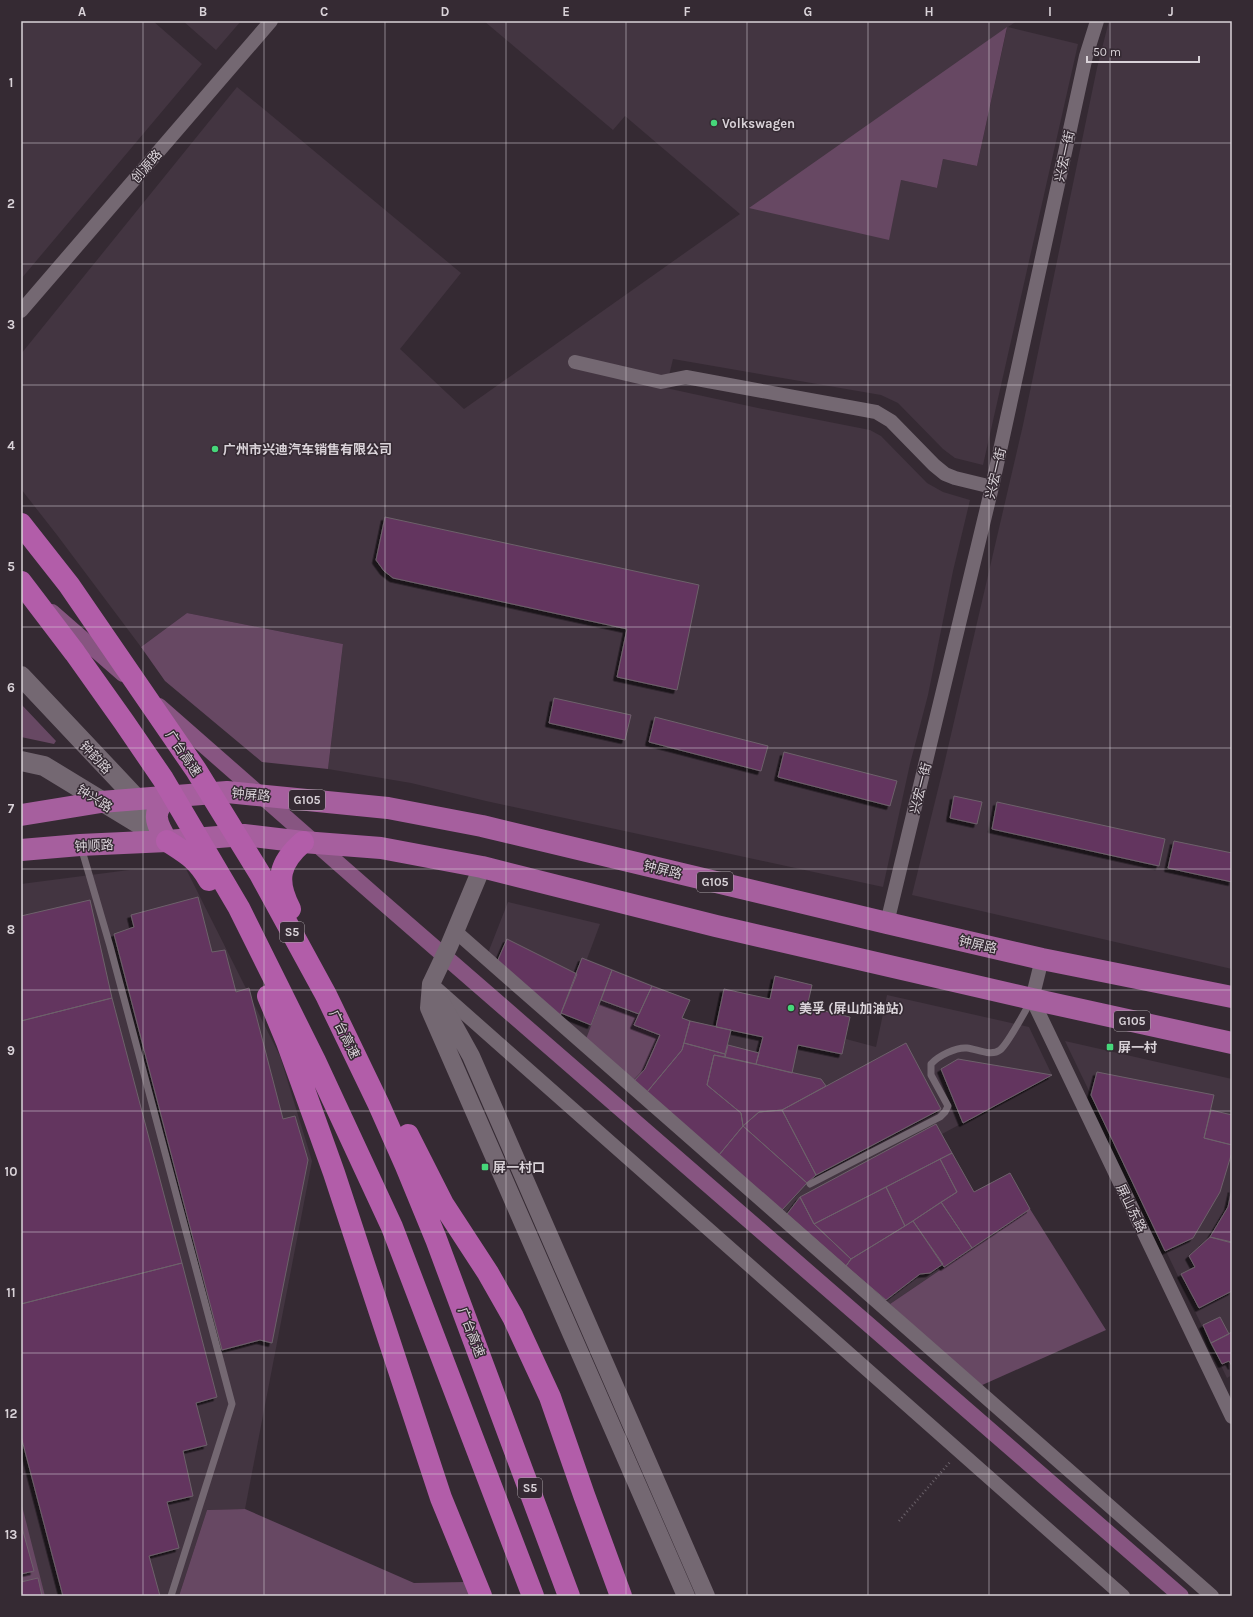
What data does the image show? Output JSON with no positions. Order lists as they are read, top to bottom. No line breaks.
{"streets":{"highway":["广台高速","钟屏路","G105","钟顺路","S5"],"main road":["钟韵路","钟兴路"],"street":["兴宏一街","创源路","屏山东路"]},"crossings":[["兴宏一街","钟屏路"],["钟韵路","钟屏路"],["钟韵路","钟兴路"],["钟韵路","G105"],["钟韵路","钟顺路"],["钟屏路","G105"],["钟兴路","G105"],["钟兴路","钟顺路"],["G105","钟顺路"],["G105","屏山东路"]],"places":{"other":["Volkswagen","广州市兴迪汽车销售有限公司","美孚 (屏山加油站)"],"transit":["屏一村","屏一村口"]},"scale_bar":"50 m","grid":{"columns":["A","B","C","D","E","F","G","H","I","J"],"rows":["1","2","3","4","5","6","7","8","9","10","11","12","13"]}}
